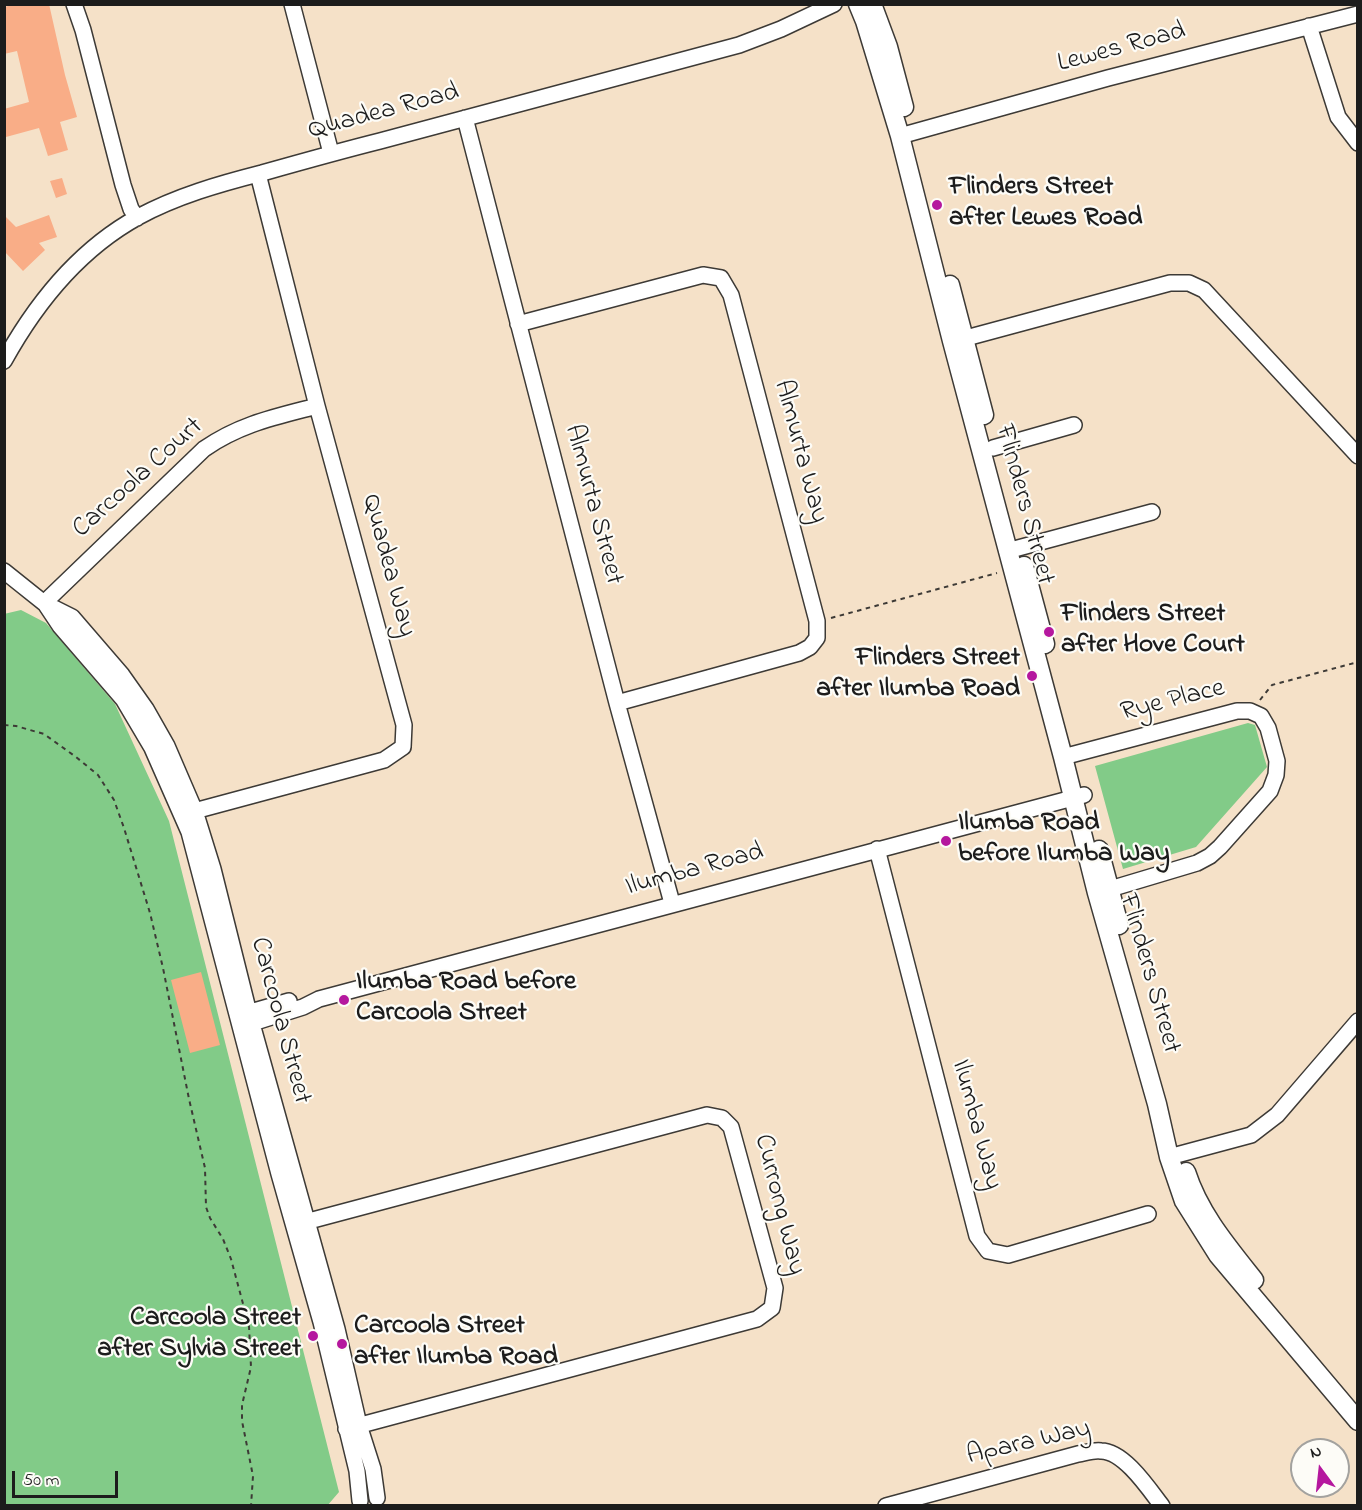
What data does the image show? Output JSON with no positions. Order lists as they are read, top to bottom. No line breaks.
{"streets":{"main road":["Flinders Street"],"street":["Lewes Road","Quadea Road","Almurta Way","Carcoola Court","Almurta Street","Quadea Way","Rye Place","Ilumba Road","Carcoola Street","Ilumba Way","Currong Way","Apara Way"]},"crossings":[["Lewes Road","Flinders Street"],["Quadea Road","Almurta Street"],["Quadea Road","Quadea Way"],["Almurta Way","Almurta Street"],["Carcoola Court","Quadea Way"],["Carcoola Court","Carcoola Street"],["Almurta Street","Ilumba Road"],["Flinders Street","Rye Place"],["Flinders Street","Ilumba Road"],["Quadea Way","Carcoola Street"],["Ilumba Road","Carcoola Street"],["Ilumba Road","Ilumba Way"],["Carcoola Street","Currong Way"]],"places":["Flinders Street after Lewes Road","Flinders Street after Hove Court","Flinders Street after Ilumba Road","Ilumba Road before Ilumba Way","Ilumba Road before Carcoola Street","Carcoola Street after Sylvia Street","Carcoola Street after Ilumba Road"],"scale_bar":"50 m","north":"top"}
